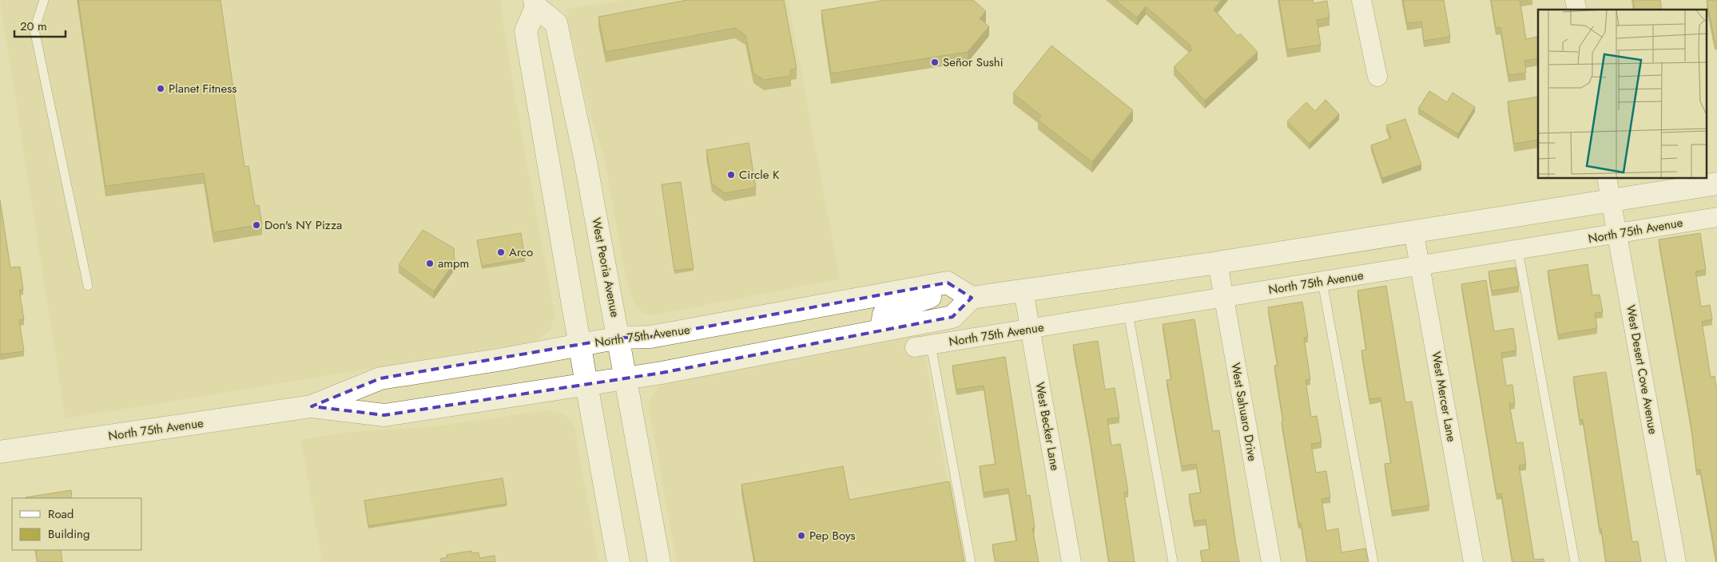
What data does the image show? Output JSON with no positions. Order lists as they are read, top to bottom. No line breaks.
{"streets":{"main road":["North 75th Avenue","West Peoria Avenue"],"street":["West Desert Cove Avenue","West Mercer Lane","West Sahuaro Drive","West Becker Lane"]},"crossings":[["North 75th Avenue","West Peoria Avenue"],["North 75th Avenue","West Desert Cove Avenue"],["North 75th Avenue","West Mercer Lane"],["North 75th Avenue","West Sahuaro Drive"],["North 75th Avenue","West Becker Lane"]],"places":["Señor Sushi","Planet Fitness","Circle K","Don's NY Pizza","Arco","ampm","Pep Boys"],"legend":["Road","Building"],"scale_bar":"20 m"}
